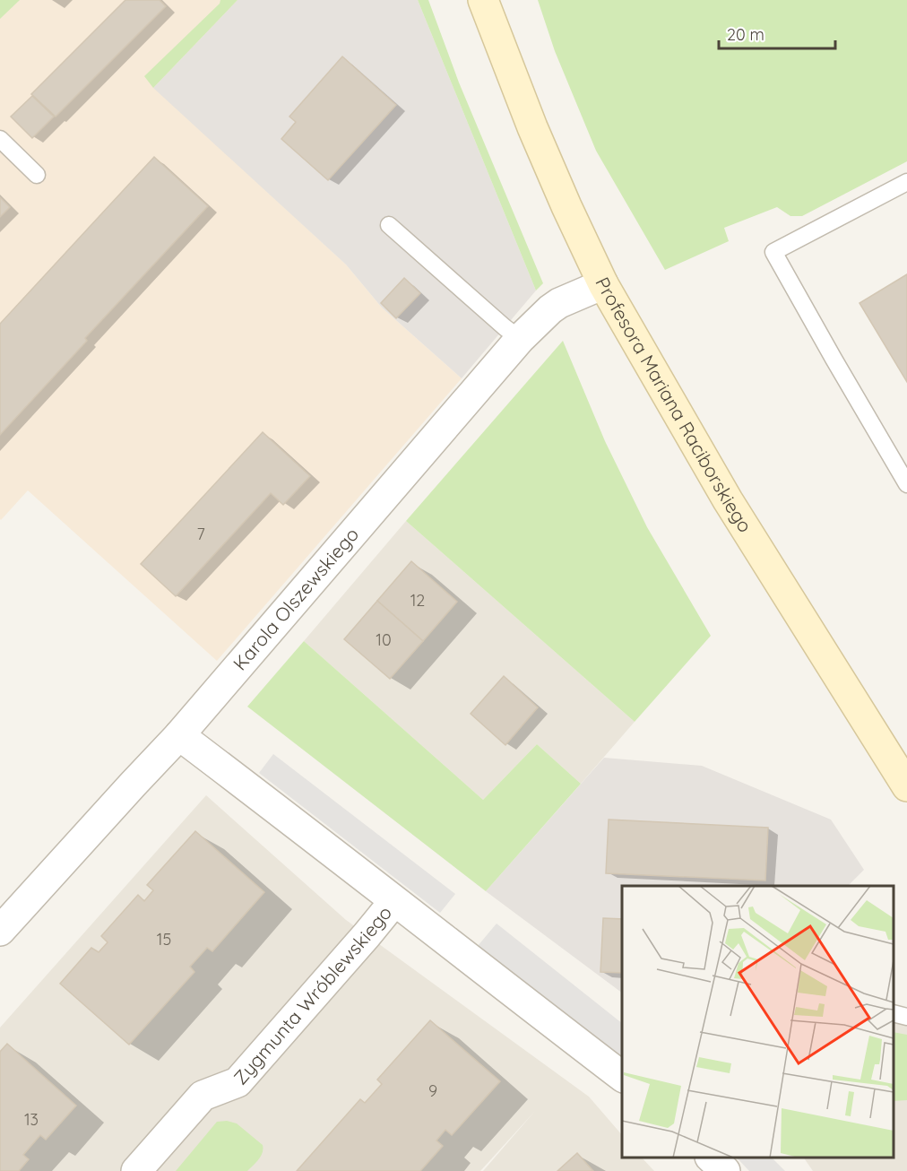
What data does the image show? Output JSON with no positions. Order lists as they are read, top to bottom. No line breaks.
{"streets":{"main road":["Profesora Mariana Raciborskiego"],"street":["Karola Olszewskiego","Zygmunta Wróblewskiego"]},"crossings":[["Profesora Mariana Raciborskiego","Karola Olszewskiego"],["Karola Olszewskiego","Zygmunta Wróblewskiego"]],"house_numbers":["7","12","10","15","9","13"],"scale_bar":"20 m"}
